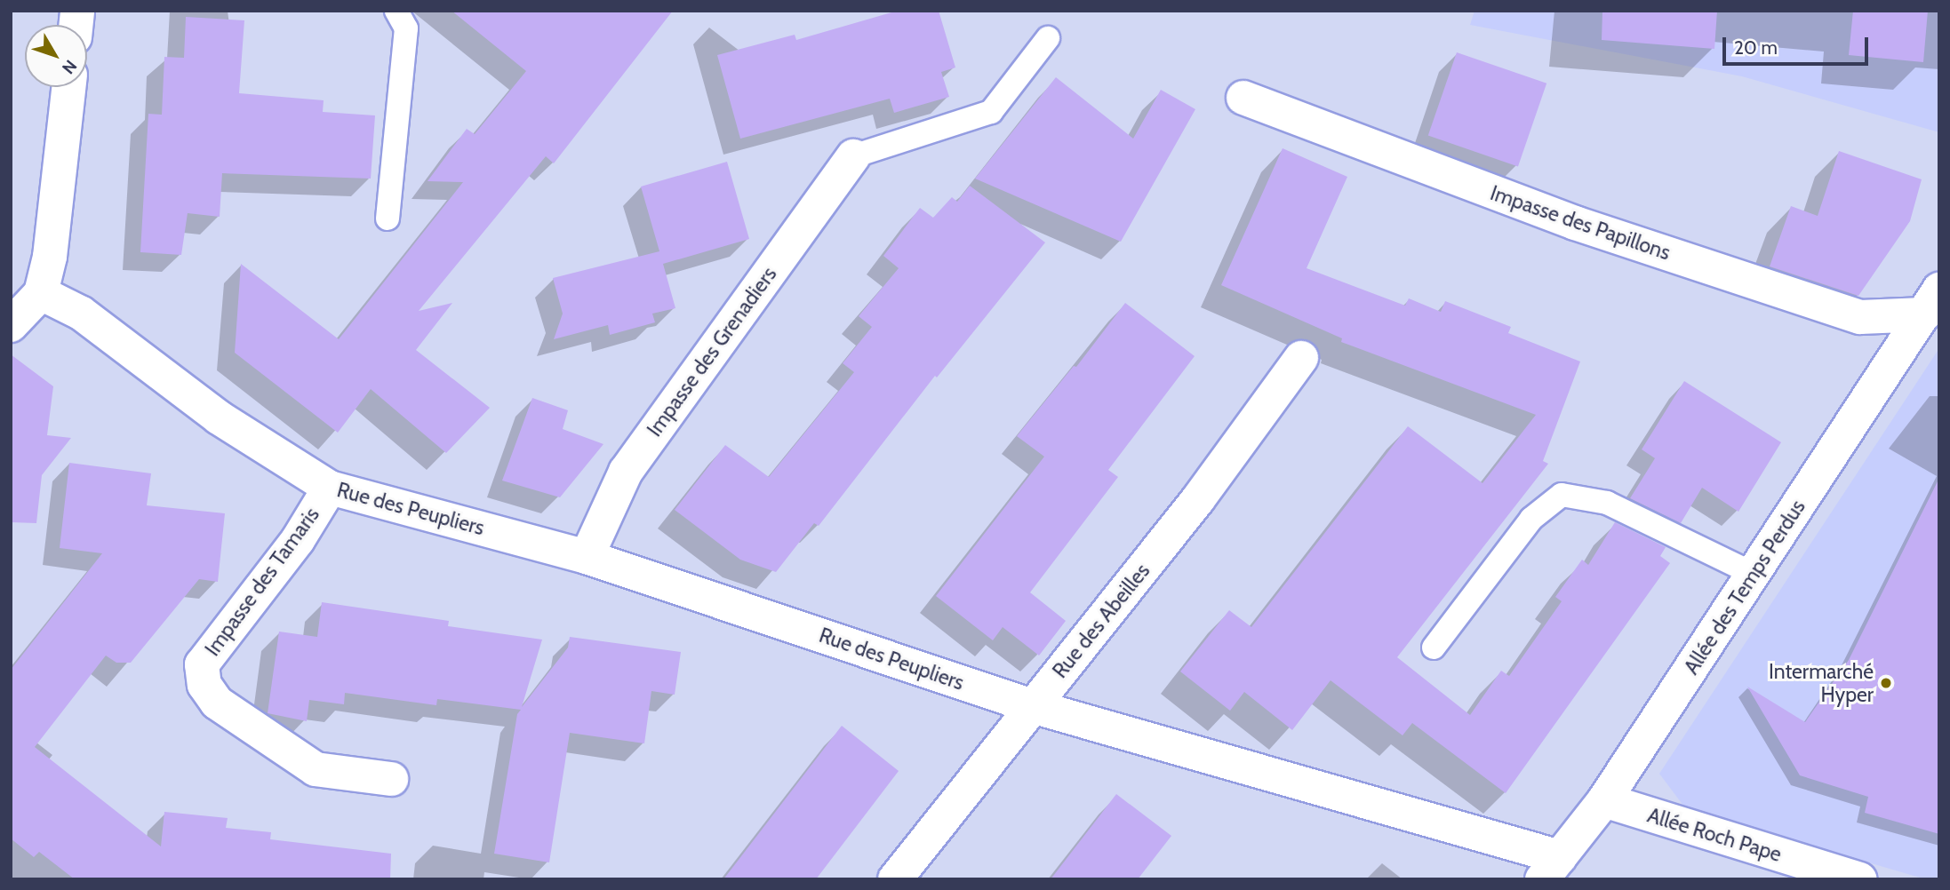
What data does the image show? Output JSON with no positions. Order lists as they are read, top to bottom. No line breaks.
{"streets":{"street":["Impasse des Papillons","Impasse des Grenadiers","Rue des Peupliers","Impasse des Tamaris","Allée des Temps Perdus","Rue des Abeilles","Allée Roch Pape"]},"crossings":[["Impasse des Papillons","Allée des Temps Perdus"],["Impasse des Grenadiers","Rue des Peupliers"],["Rue des Peupliers","Impasse des Tamaris"],["Rue des Peupliers","Allée des Temps Perdus"],["Rue des Peupliers","Rue des Abeilles"],["Allée des Temps Perdus","Allée Roch Pape"]],"places":["Intermarché Hyper"],"scale_bar":"20 m","north":"bottom right"}
